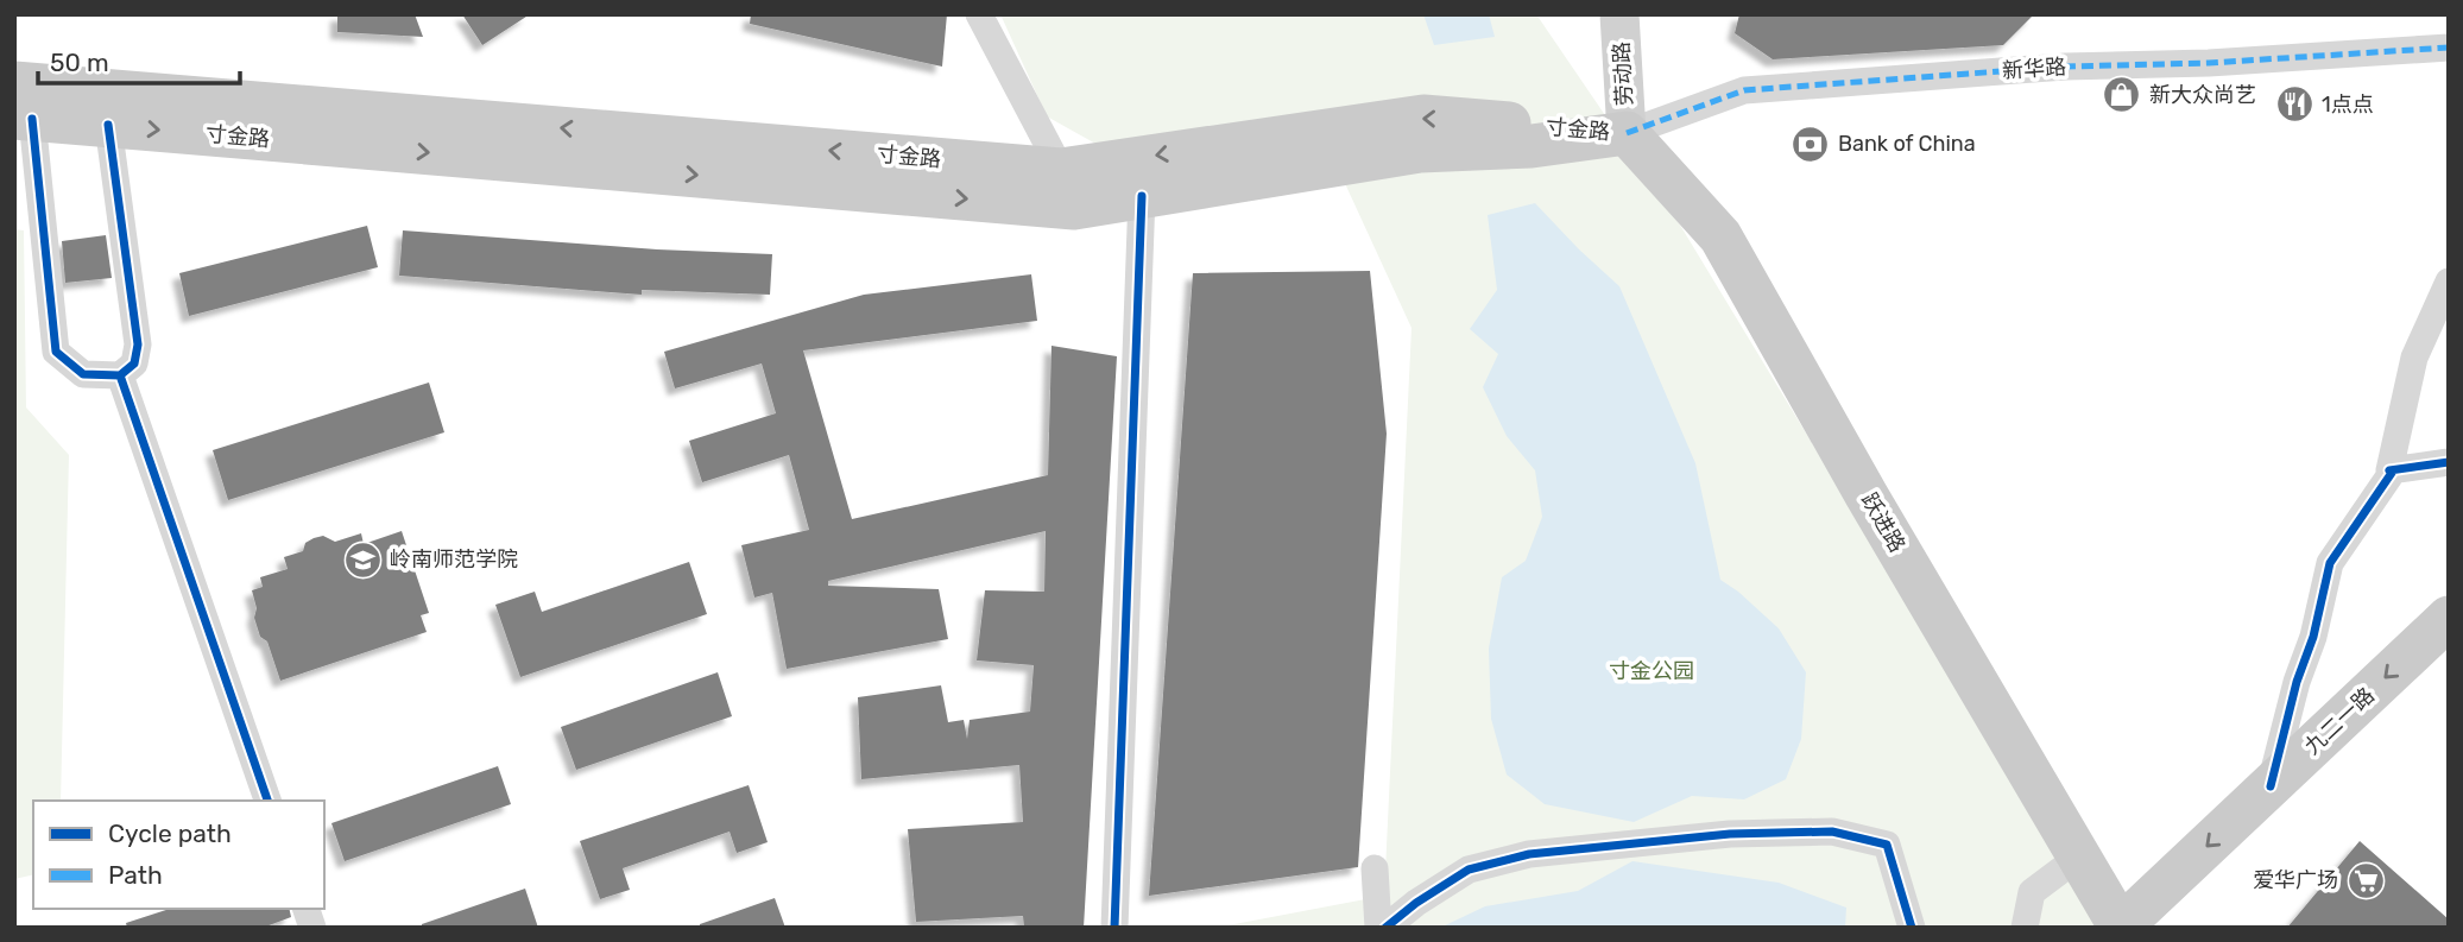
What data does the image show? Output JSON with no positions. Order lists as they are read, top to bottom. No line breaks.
{"streets":{"main road":["寸金路","跃进路","九二一路"],"street":["新华路","劳动路"]},"crossings":[["新华路","劳动路"],["新华路","寸金路"],["新华路","跃进路"],["劳动路","寸金路"],["劳动路","跃进路"],["寸金路","跃进路"],["跃进路","九二一路"]],"one_way":["九二一路"],"parks":["寸金公园"],"places":{"shop":["新大众尚艺"],"restaurant":["1点点"],"bank":["Bank of China"],"school or university":["岭南师范学院"],"supermarket":["爱华广场"]},"legend":["Cycle path","Path"],"scale_bar":"50 m"}
